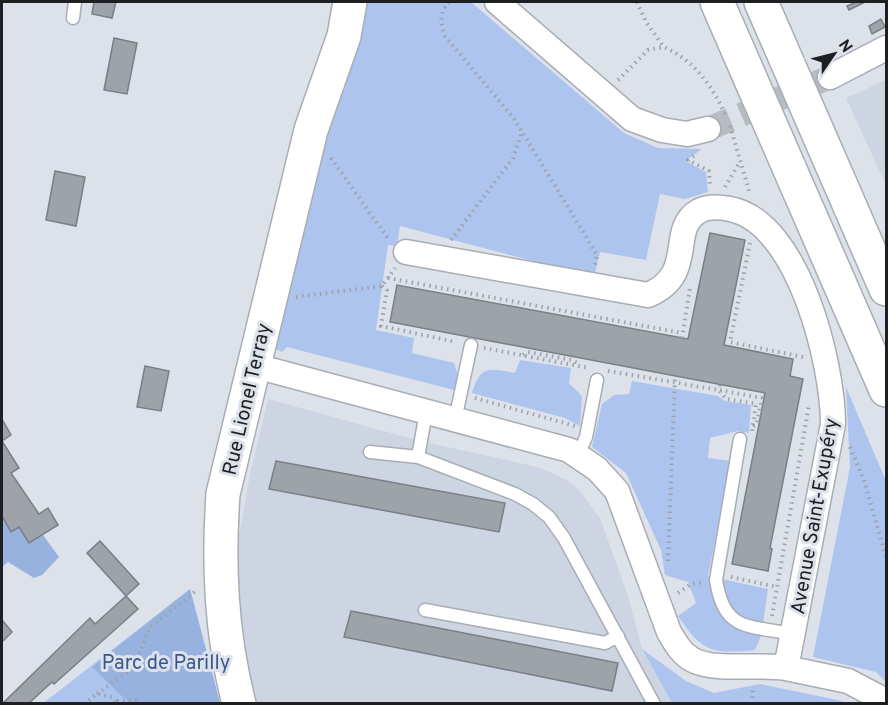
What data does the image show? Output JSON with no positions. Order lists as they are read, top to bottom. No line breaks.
{"streets":{"main road":["Rue Lionel Terray"],"street":["Avenue Saint-Exupéry"]},"parks":["Parc de Parilly"],"north":"top right"}
